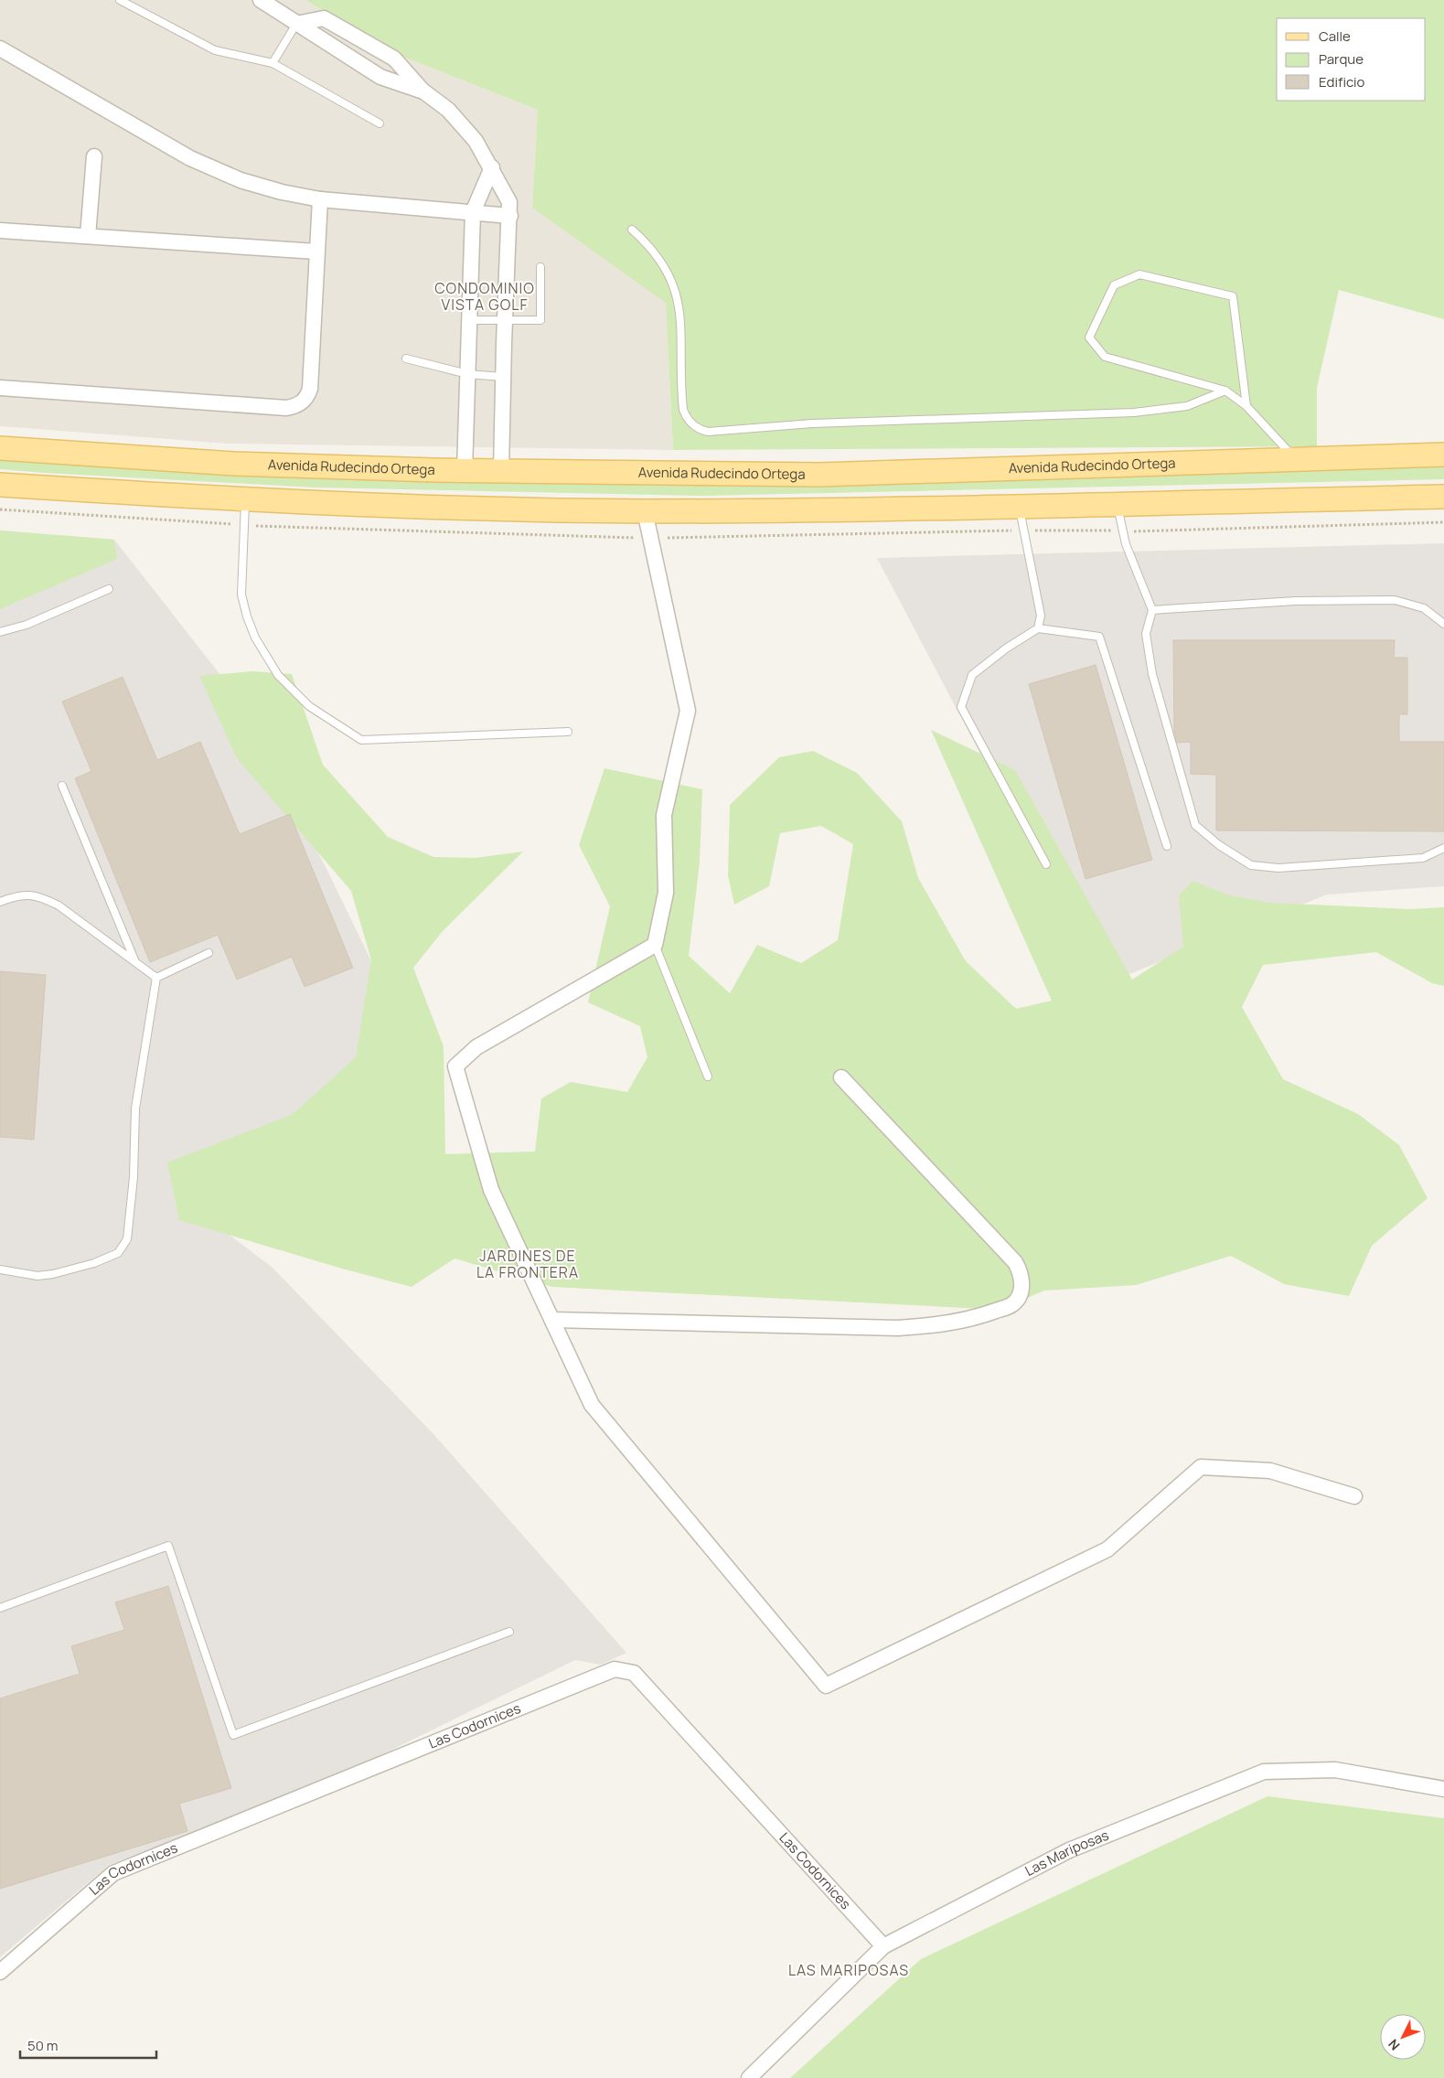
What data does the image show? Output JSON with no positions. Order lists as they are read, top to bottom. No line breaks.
{"streets":{"main road":["Avenida Rudecindo Ortega"],"street":["Las Codornices","Las Mariposas"]},"crossings":[["Las Codornices","Las Mariposas"]],"districts":["CONDOMINIO VISTA GOLF","JARDINES DE LA FRONTERA","LAS MARIPOSAS"],"legend":["Calle","Parque","Edificio"],"scale_bar":"50 m","north":"bottom left"}
